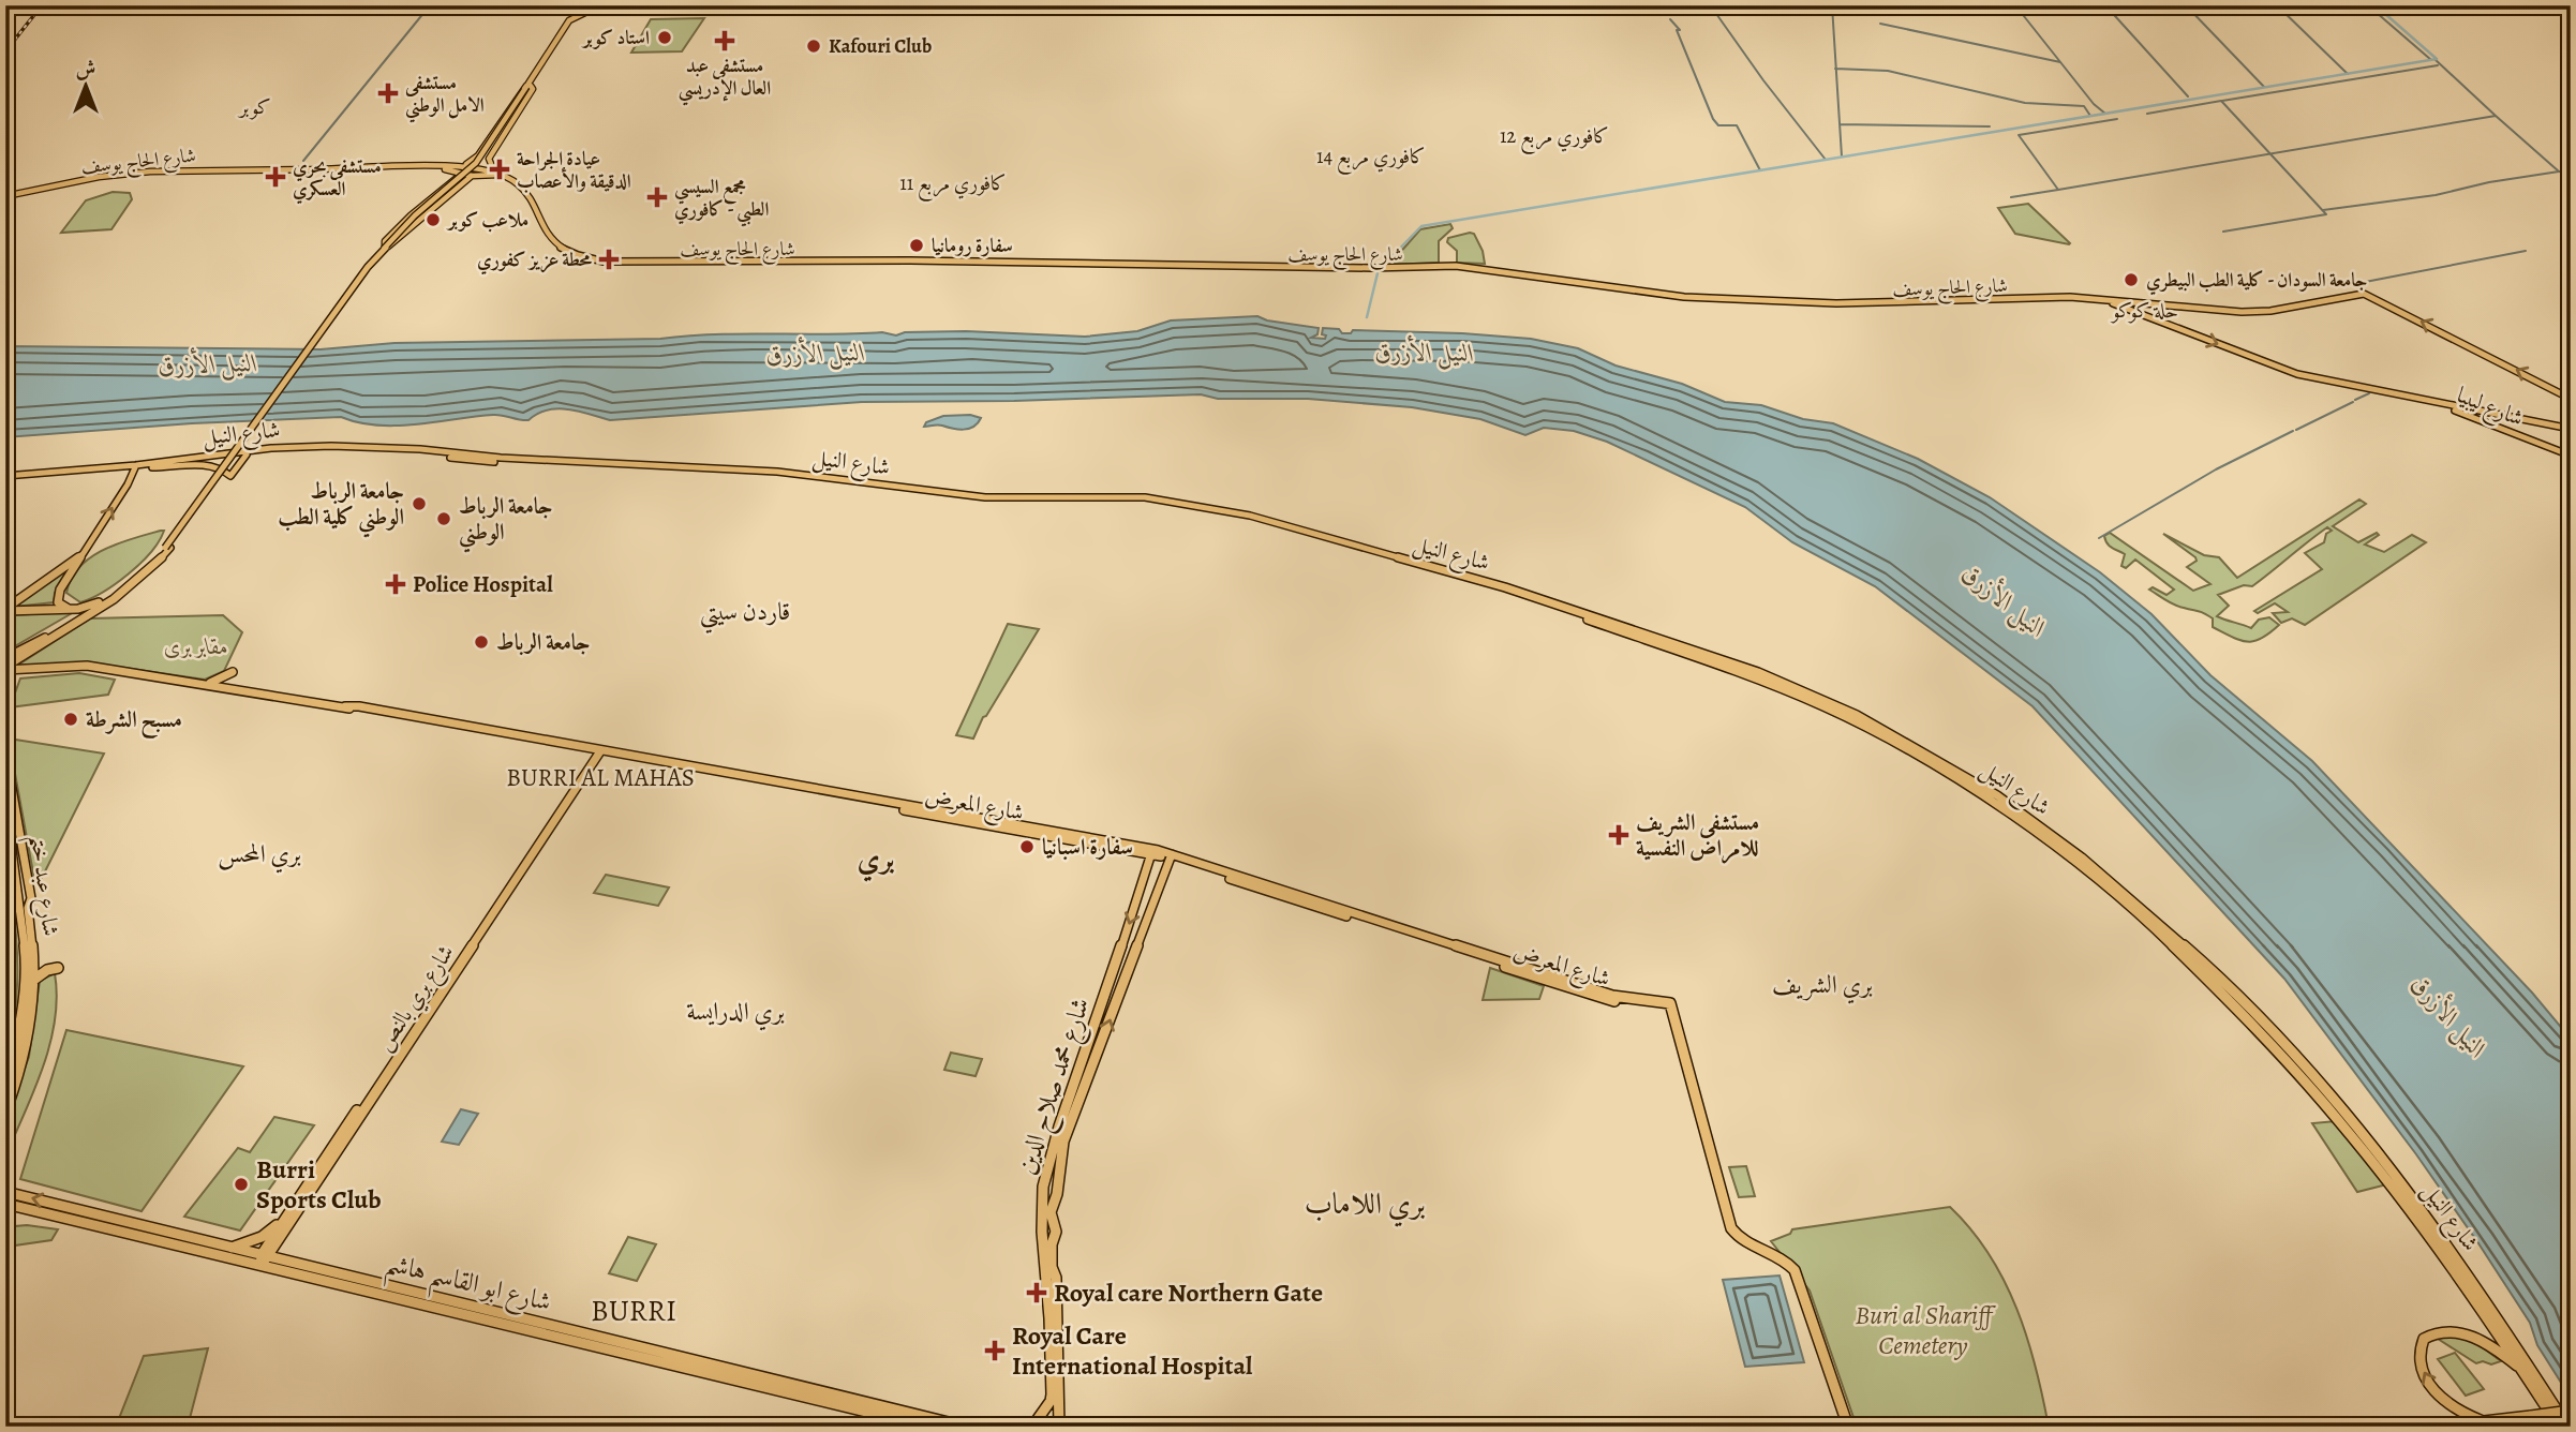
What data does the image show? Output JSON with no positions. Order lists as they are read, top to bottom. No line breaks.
{"streets":{"main road":["شارع الحاج يوسف","شارع ليبيا","شارع النيل","شارع المعرض","شارع عبد ختم","شارع بري بالنص","شارع محمد صلاح الدين","شارع ابو القاسم هاشم"]},"crossings":[["شارع المعرض","شارع بري بالنص"],["شارع المعرض","شارع محمد صلاح الدين"],["شارع بري بالنص","شارع ابو القاسم هاشم"]],"districts":["كوبر","كافوري مربع 12","كافوري مربع 14","كافوري مربع 11","حلة كوكو","قاردن سيتي","BURRI AL MAHAS","بري المحس","بري","بري الشريف","بري الدرايسة","بري اللاماب","BURRI"],"water":["النيل الأزرق"],"parks":["مقابر برى","Buri al Shariff Cemetery"],"places":{"other":["استاد كوبر","Kafouri Club","ملاعب كوبر","سفارة رومانيا","جامعة السودان - كلية الطب البيطري","جامعة الرباط الوطني كلية الطب","جامعة الرباط الوطني","جامعة الرباط","مسبح الشرطة","سفارة اسبانيا","Burri Sports Club"],"health":["مستشفى عبد العال الإدريسي","مستشفى الامل الوطني","عيادة الجراحة الدقيقة والأعصاب","مستشفى بحري العسكري","مجمع السيسي الطبي - كافوري","محطة عزيز كفوري","Police Hospital","مستشفى الشريف للامراض النفسية","Royal care Northern Gate","Royal Care International Hospital"]},"north":"top"}
